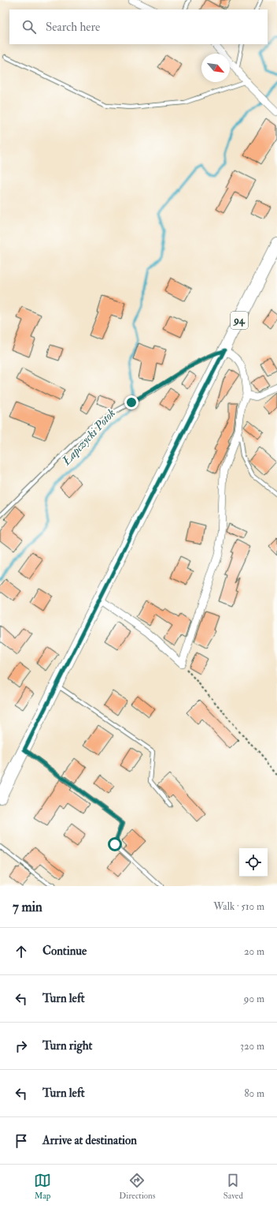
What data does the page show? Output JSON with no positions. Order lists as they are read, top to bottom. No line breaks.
{"streets":{"main road":["94"]},"water":["Łapczycki Potok"],"north":"bottom right","page":{"search":"Search here","heading":["7 min","Walk · 510 m"],"list":[["Continue","20 m"],["Turn left","90 m"],["Turn right","320 m"],["Turn left","80 m"],"Arrive at destination"],"nav":["Map","Directions","Saved"]}}
